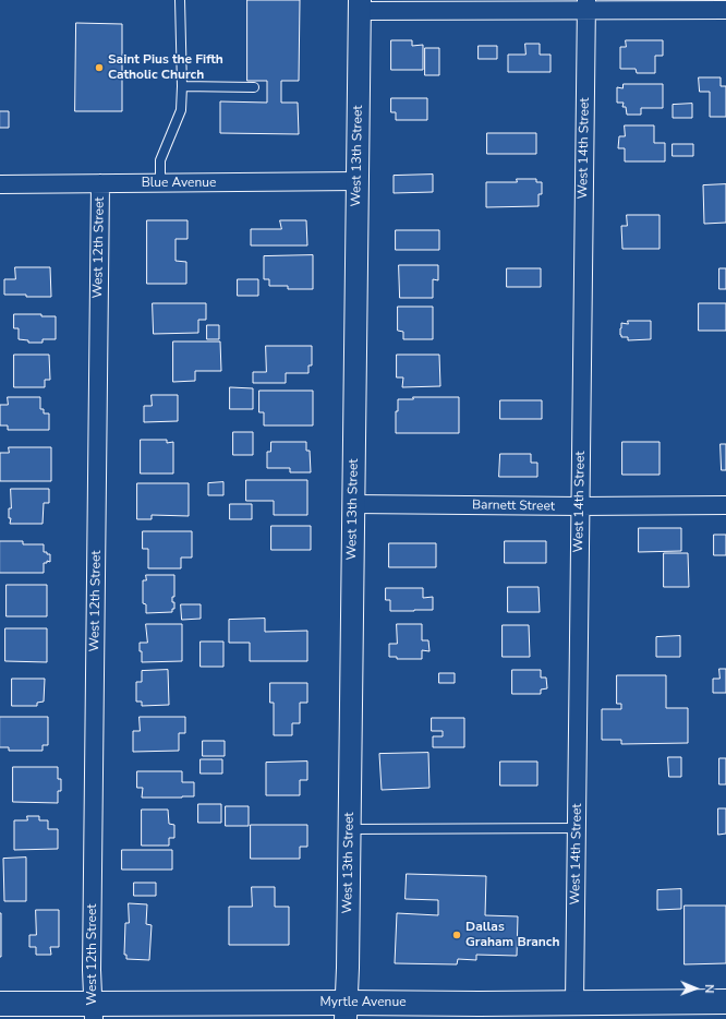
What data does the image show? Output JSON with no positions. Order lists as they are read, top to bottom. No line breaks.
{"streets":{"main road":["Myrtle Avenue"],"street":["West 14th Street","West 13th Street","Blue Avenue","West 12th Street","Barnett Street"]},"crossings":[["West 14th Street","Barnett Street"],["West 14th Street","Myrtle Avenue"],["West 13th Street","Blue Avenue"],["West 13th Street","Barnett Street"],["West 13th Street","Myrtle Avenue"],["Blue Avenue","West 12th Street"],["West 12th Street","Myrtle Avenue"]],"places":["Saint Pius the Fifth Catholic Church","Dallas Graham Branch"],"north":"right"}
